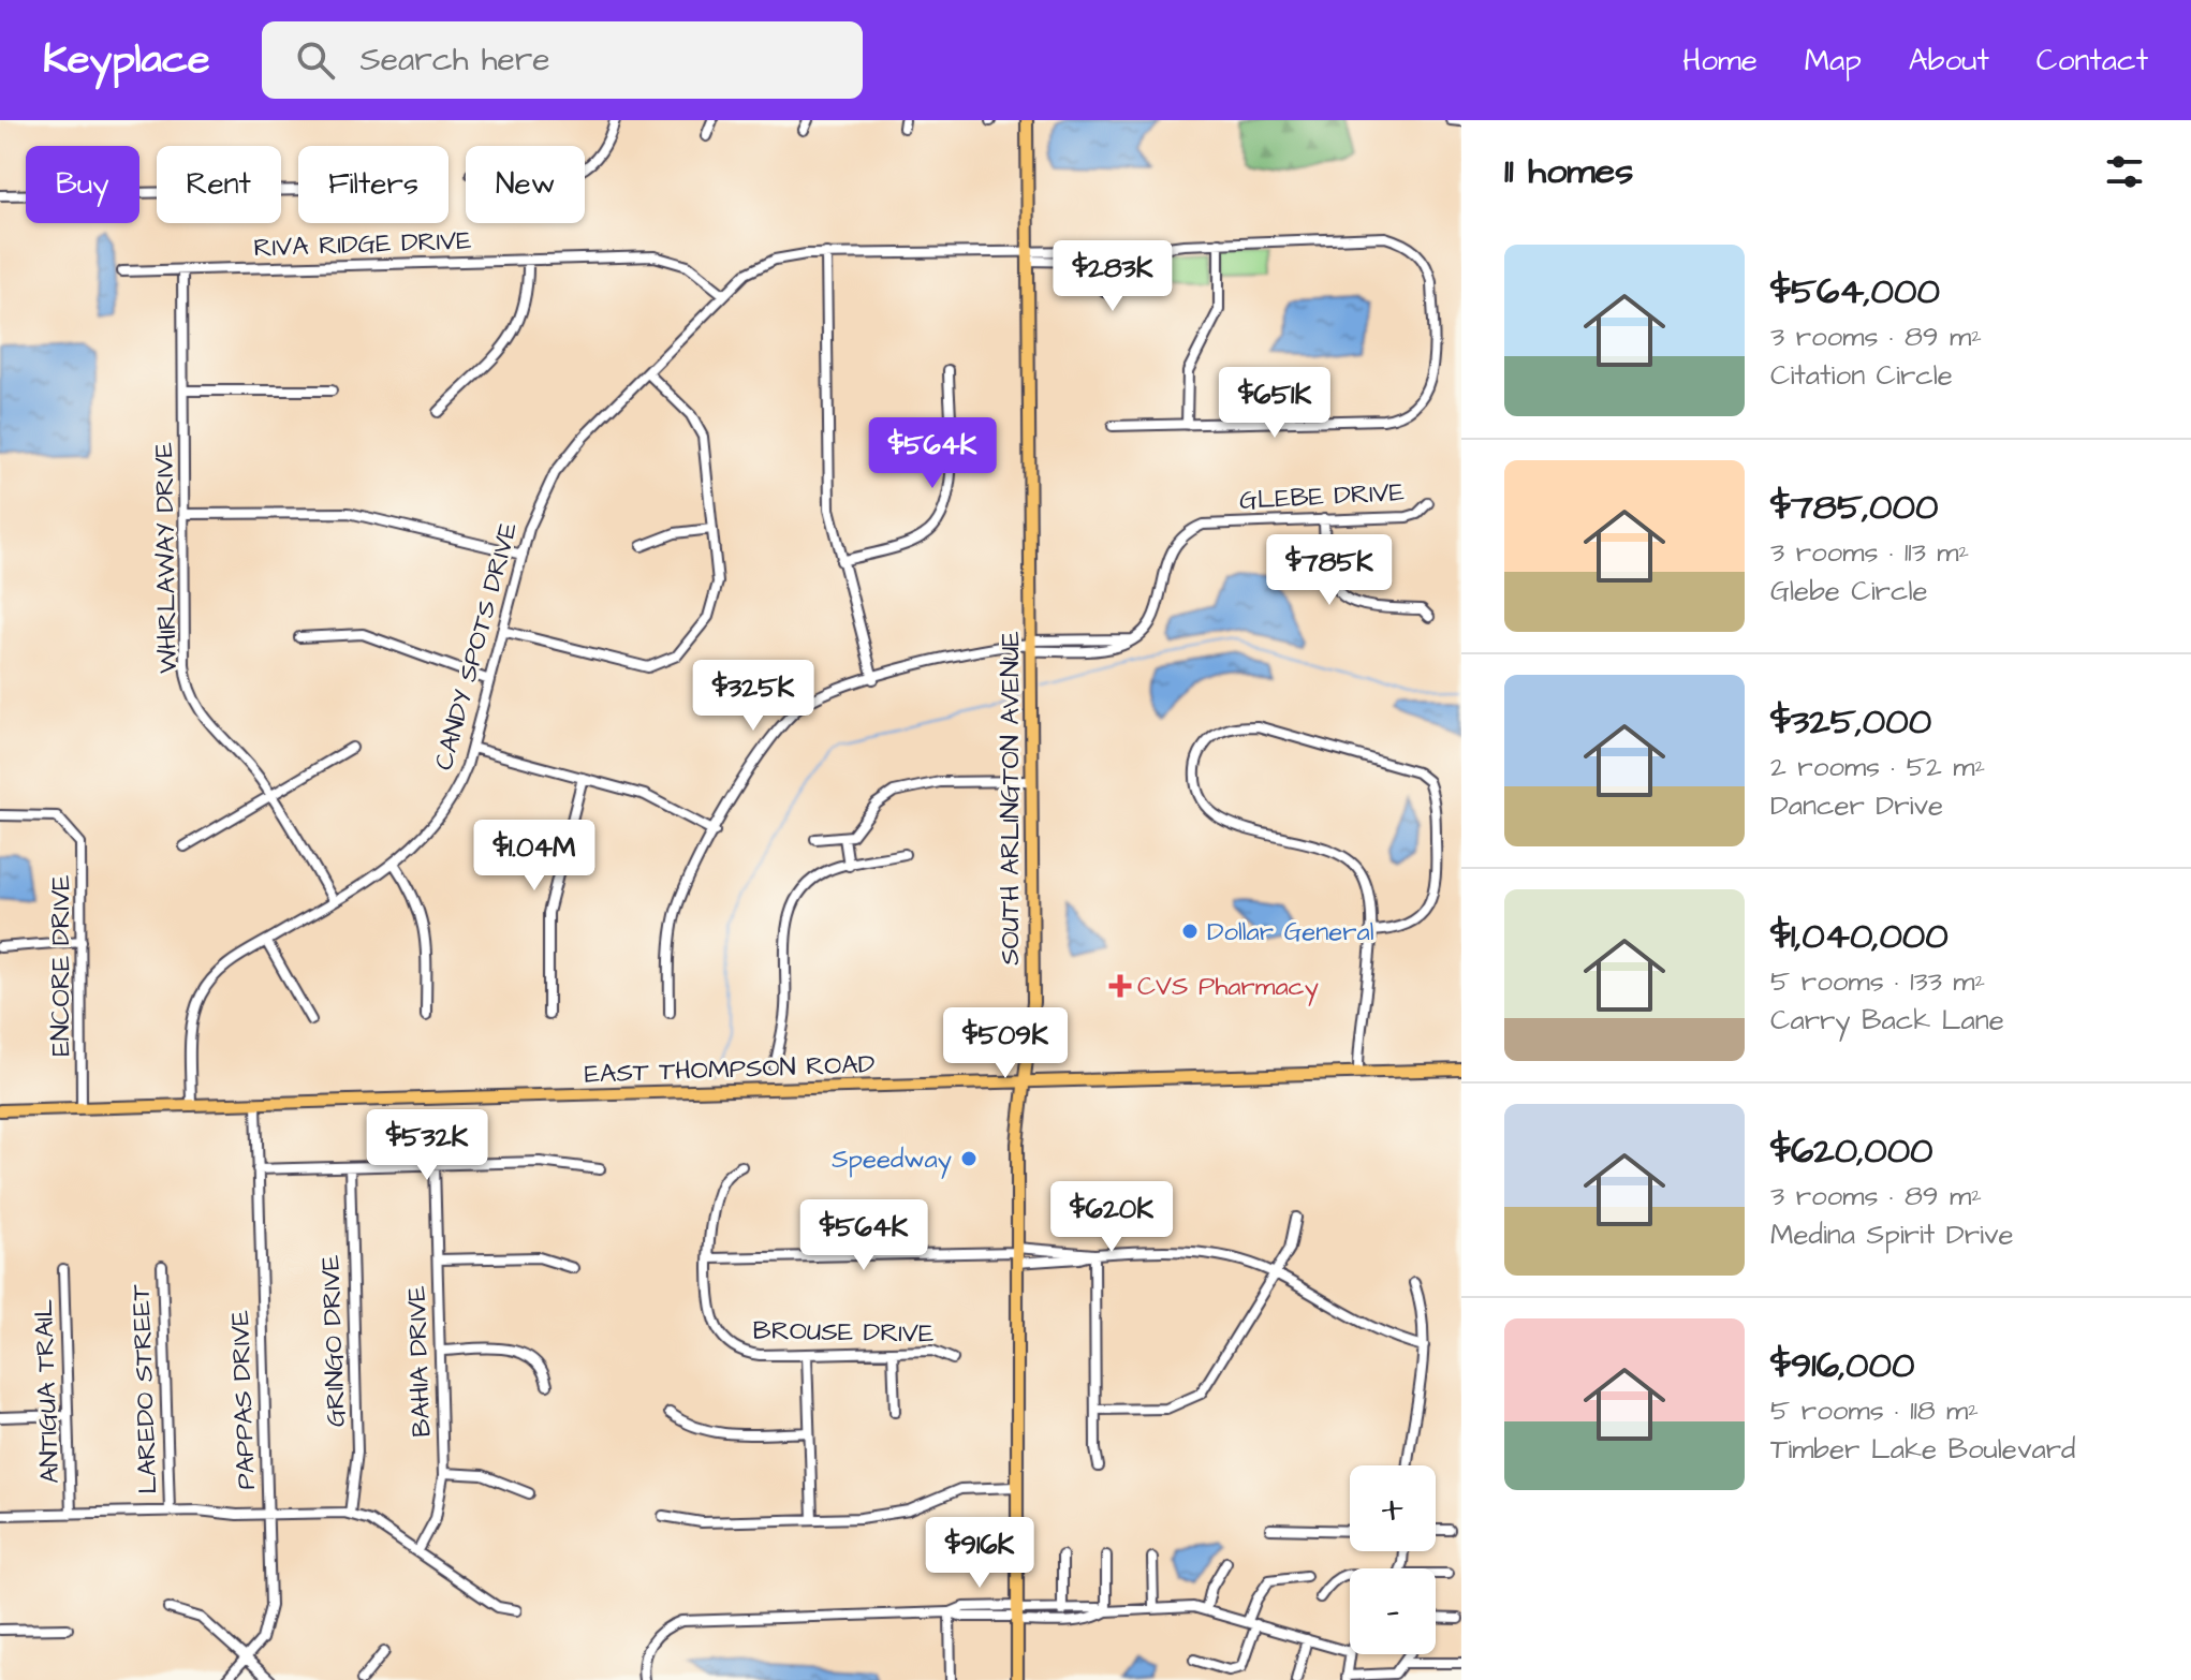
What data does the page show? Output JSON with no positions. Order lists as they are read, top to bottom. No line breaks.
{"streets":{"main road":["SOUTH ARLINGTON AVENUE","EAST THOMPSON ROAD"],"street":["RIVA RIDGE DRIVE","GLEBE DRIVE","WHIRLAWAY DRIVE","CANDY SPOTS DRIVE","ENCORE DRIVE","BROUSE DRIVE","GRINGO DRIVE","BAHIA DRIVE","LAREDO STREET","ANTIGUA TRAIL","PAPPAS DRIVE"]},"crossings":[["RIVA RIDGE DRIVE","WHIRLAWAY DRIVE"],["RIVA RIDGE DRIVE","CANDY SPOTS DRIVE"],["GLEBE DRIVE","SOUTH ARLINGTON AVENUE"],["WHIRLAWAY DRIVE","CANDY SPOTS DRIVE"],["CANDY SPOTS DRIVE","EAST THOMPSON ROAD"],["SOUTH ARLINGTON AVENUE","EAST THOMPSON ROAD"],["ENCORE DRIVE","EAST THOMPSON ROAD"],["EAST THOMPSON ROAD","PAPPAS DRIVE"]],"places":{"other":["Dollar General","Speedway"],"health":["CVS Pharmacy"]},"page":{"header":"Keyplace","search":"Search here","nav":["Home","Map","About","Contact"],"heading":"11 homes","chip":["Buy","Rent","Filters","New"],"list":[{"name":"$564,000","note":"3 rooms · 89 m² · Citation Circle"},{"name":"$785,000","note":"3 rooms · 113 m² · Glebe Circle"},{"name":"$325,000","note":"2 rooms · 52 m² · Dancer Drive"},{"name":"$1,040,000","note":"5 rooms · 133 m² · Carry Back Lane"},{"name":"$620,000","note":"3 rooms · 89 m² · Medina Spirit Drive"},{"name":"$916,000","note":"5 rooms · 118 m² · Timber Lake Boulevard"}],"price":["$283K","$651K","$564K","$785K","$325K","$1.04M","$509K","$532K","$620K","$564K","$916K"],"map_buttons":["+","−"]}}
